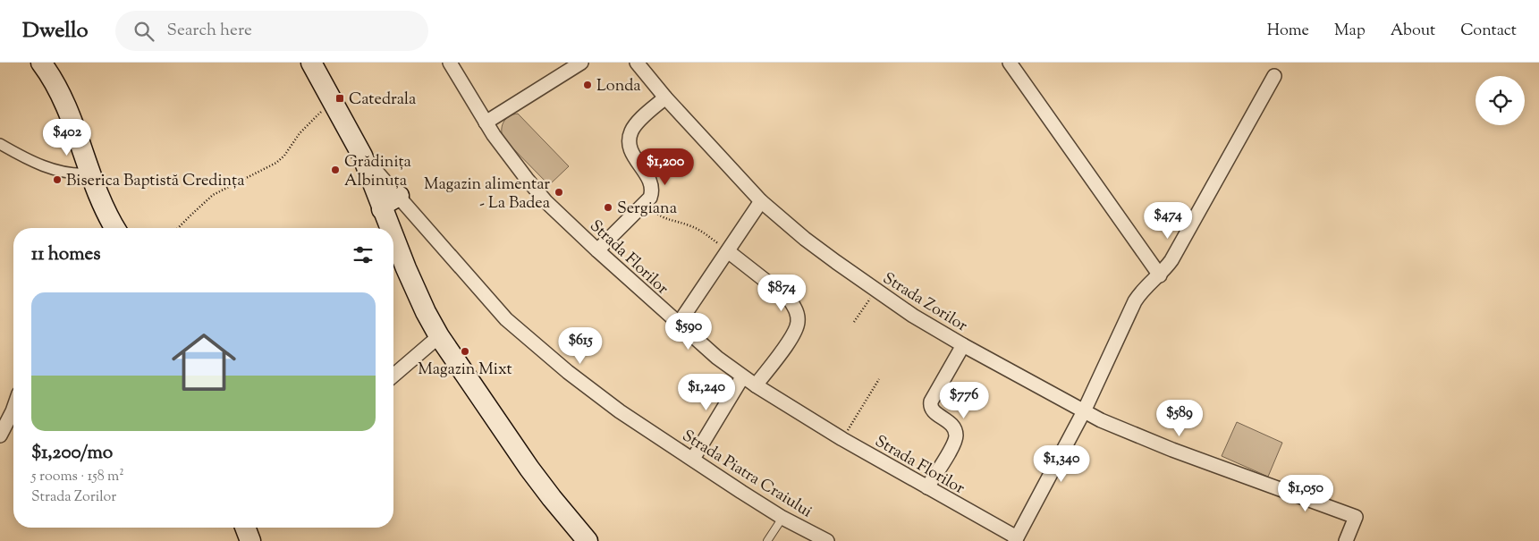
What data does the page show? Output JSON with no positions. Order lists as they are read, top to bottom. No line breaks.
{"streets":{"street":["Strada Florilor","Strada Zorilor","Strada Piatra Craiului"]},"places":{"other":["Londa","Grădinița Albinuța","Biserica Baptistă Credința","Magazin alimentar - La Badea","Sergiana","Magazin Mixt"],"transit":["Catedrala"]},"page":{"header":"Dwello","search":"Search here","nav":["Home","Map","About","Contact"],"price":["$402","$1,200","$474","$874","$590","$615","$1,240","$776","$589","$1,340","$1,050"],"heading":"11 homes","list":[{"name":"$1,200/mo","note":"5 rooms · 158 m² · Strada Zorilor"}]}}
